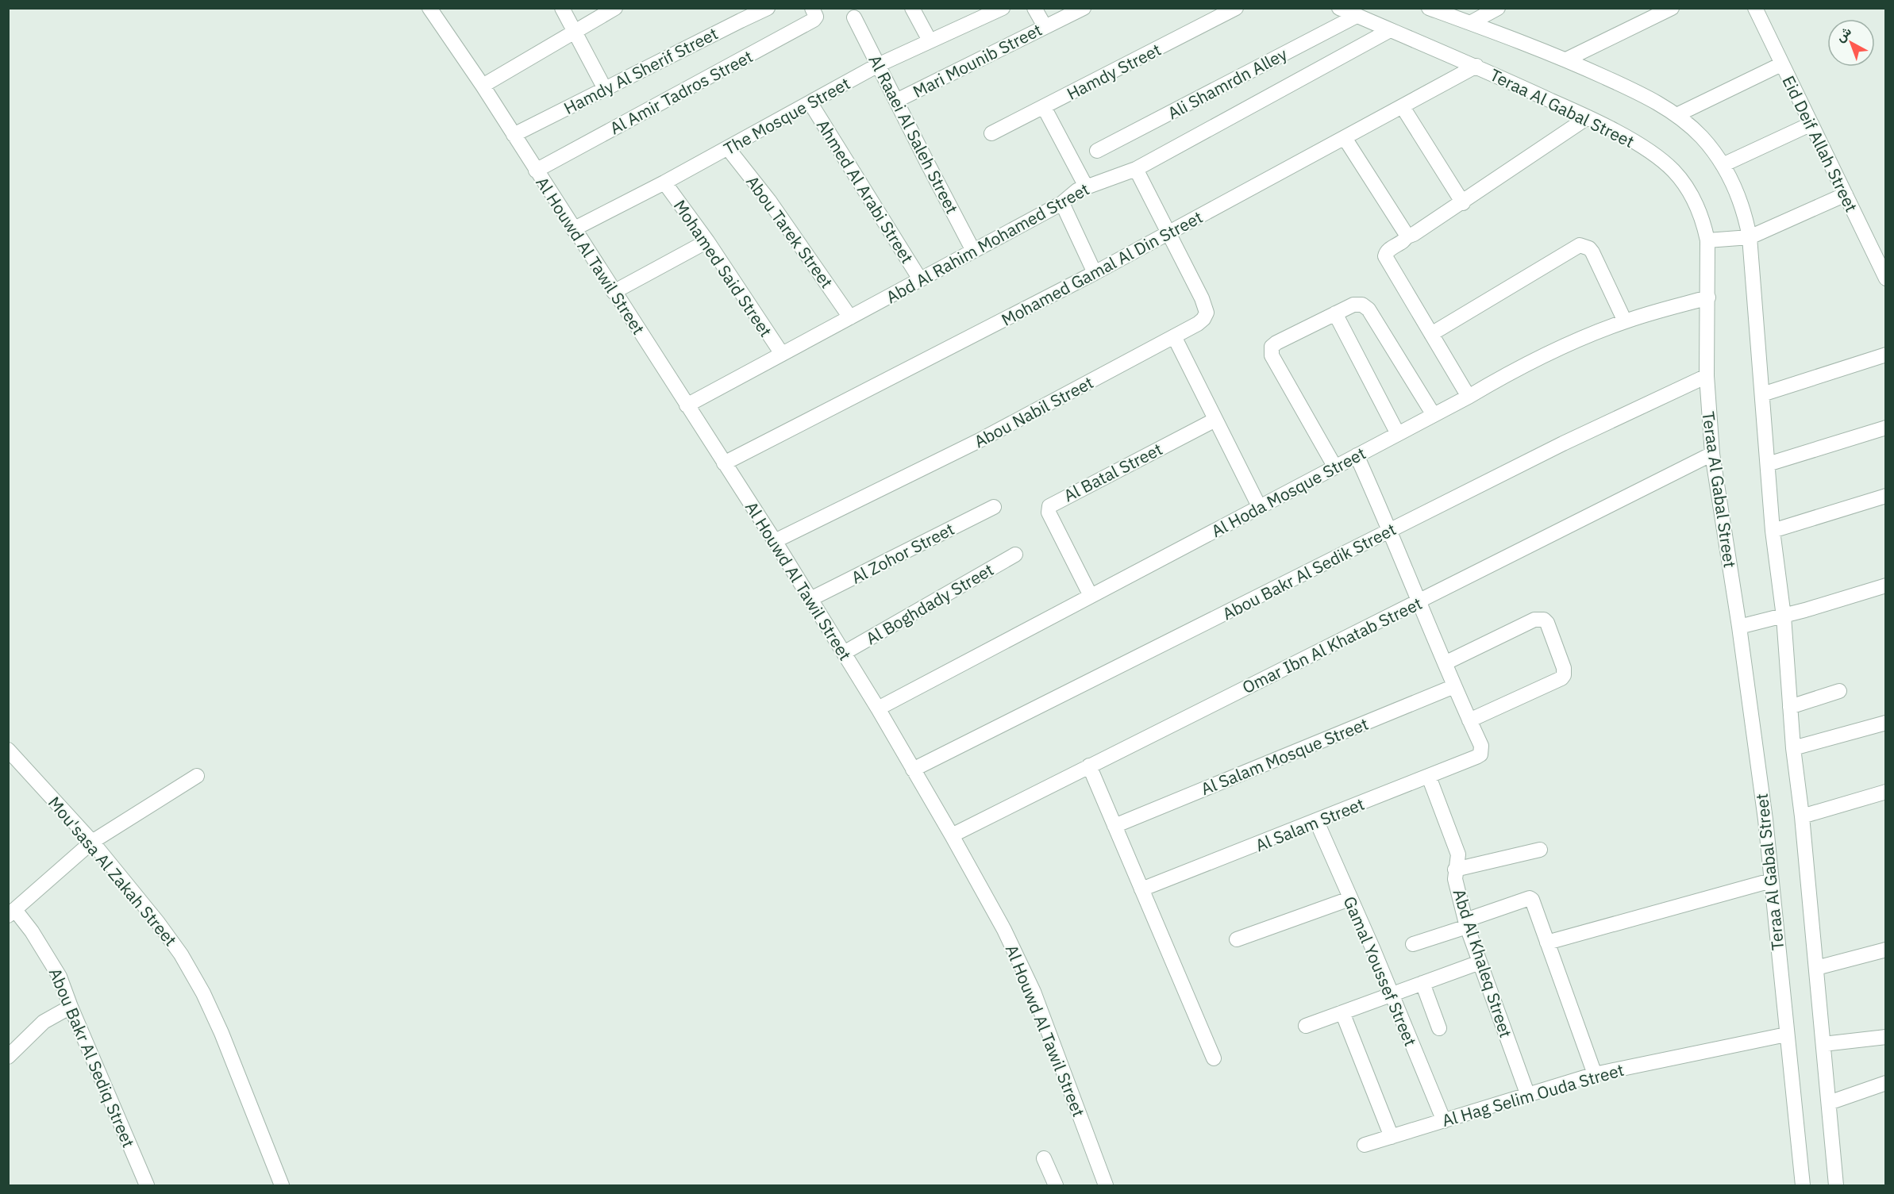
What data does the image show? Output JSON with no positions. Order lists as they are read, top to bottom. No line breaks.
{"streets":{"street":["Mari Mounib Street","Hamdy Al Sherif Street","Hamdy Street","Ali Shamrdn Alley","Al Amir Tadros Street","Teraa Al Gabal Street","The Mosque Street","Al Raaei Al Saleh Street","Eid Deif Allah Street","Ahmed Al Arabi Street","Abou Tarek Street","Abd Al Rahim Mohamed Street","Al Houwd Al Tawil Street","Mohamed Said Street","Mohamed Gamal Al Din Street","Abou Nabil Street","Al Batal Street","Al Hoda Mosque Street","Al Zohor Street","Abou Bakr Al Sedik Street","Al Boghdady Street","Omar Ibn Al Khatab Street","Al Salam Mosque Street","Al Salam Street","Mou'sasa Al Zakah Street","Abd Al Khaleq Street","Gamal Youssef Street","Abou Bakr Al Sediq Street","Al Hag Selim Ouda Street"]},"crossings":[["Mari Mounib Street","Al Raaei Al Saleh Street"],["Hamdy Al Sherif Street","Al Houwd Al Tawil Street"],["Ali Shamrdn Alley","Teraa Al Gabal Street"],["Al Amir Tadros Street","Al Houwd Al Tawil Street"],["Teraa Al Gabal Street","Abd Al Rahim Mohamed Street"],["Teraa Al Gabal Street","Mohamed Gamal Al Din Street"],["Teraa Al Gabal Street","Al Hoda Mosque Street"],["Teraa Al Gabal Street","Abou Bakr Al Sedik Street"],["Teraa Al Gabal Street","Omar Ibn Al Khatab Street"],["Teraa Al Gabal Street","Al Hag Selim Ouda Street"],["The Mosque Street","Al Raaei Al Saleh Street"],["The Mosque Street","Ahmed Al Arabi Street"],["The Mosque Street","Abou Tarek Street"],["The Mosque Street","Al Houwd Al Tawil Street"],["The Mosque Street","Mohamed Said Street"],["Al Raaei Al Saleh Street","Abd Al Rahim Mohamed Street"],["Ahmed Al Arabi Street","Abd Al Rahim Mohamed Street"],["Abou Tarek Street","Abd Al Rahim Mohamed Street"],["Abd Al Rahim Mohamed Street","Al Houwd Al Tawil Street"],["Abd Al Rahim Mohamed Street","Mohamed Said Street"],["Al Houwd Al Tawil Street","Mohamed Gamal Al Din Street"],["Al Houwd Al Tawil Street","Abou Nabil Street"],["Al Houwd Al Tawil Street","Al Hoda Mosque Street"],["Al Houwd Al Tawil Street","Al Zohor Street"],["Al Houwd Al Tawil Street","Abou Bakr Al Sedik Street"],["Al Houwd Al Tawil Street","Al Boghdady Street"],["Al Houwd Al Tawil Street","Omar Ibn Al Khatab Street"],["Mohamed Gamal Al Din Street","Abou Nabil Street"],["Al Batal Street","Al Hoda Mosque Street"],["Al Salam Street","Abd Al Khaleq Street"],["Al Salam Street","Gamal Youssef Street"],["Abd Al Khaleq Street","Al Hag Selim Ouda Street"],["Gamal Youssef Street","Al Hag Selim Ouda Street"]],"north":"top left"}
